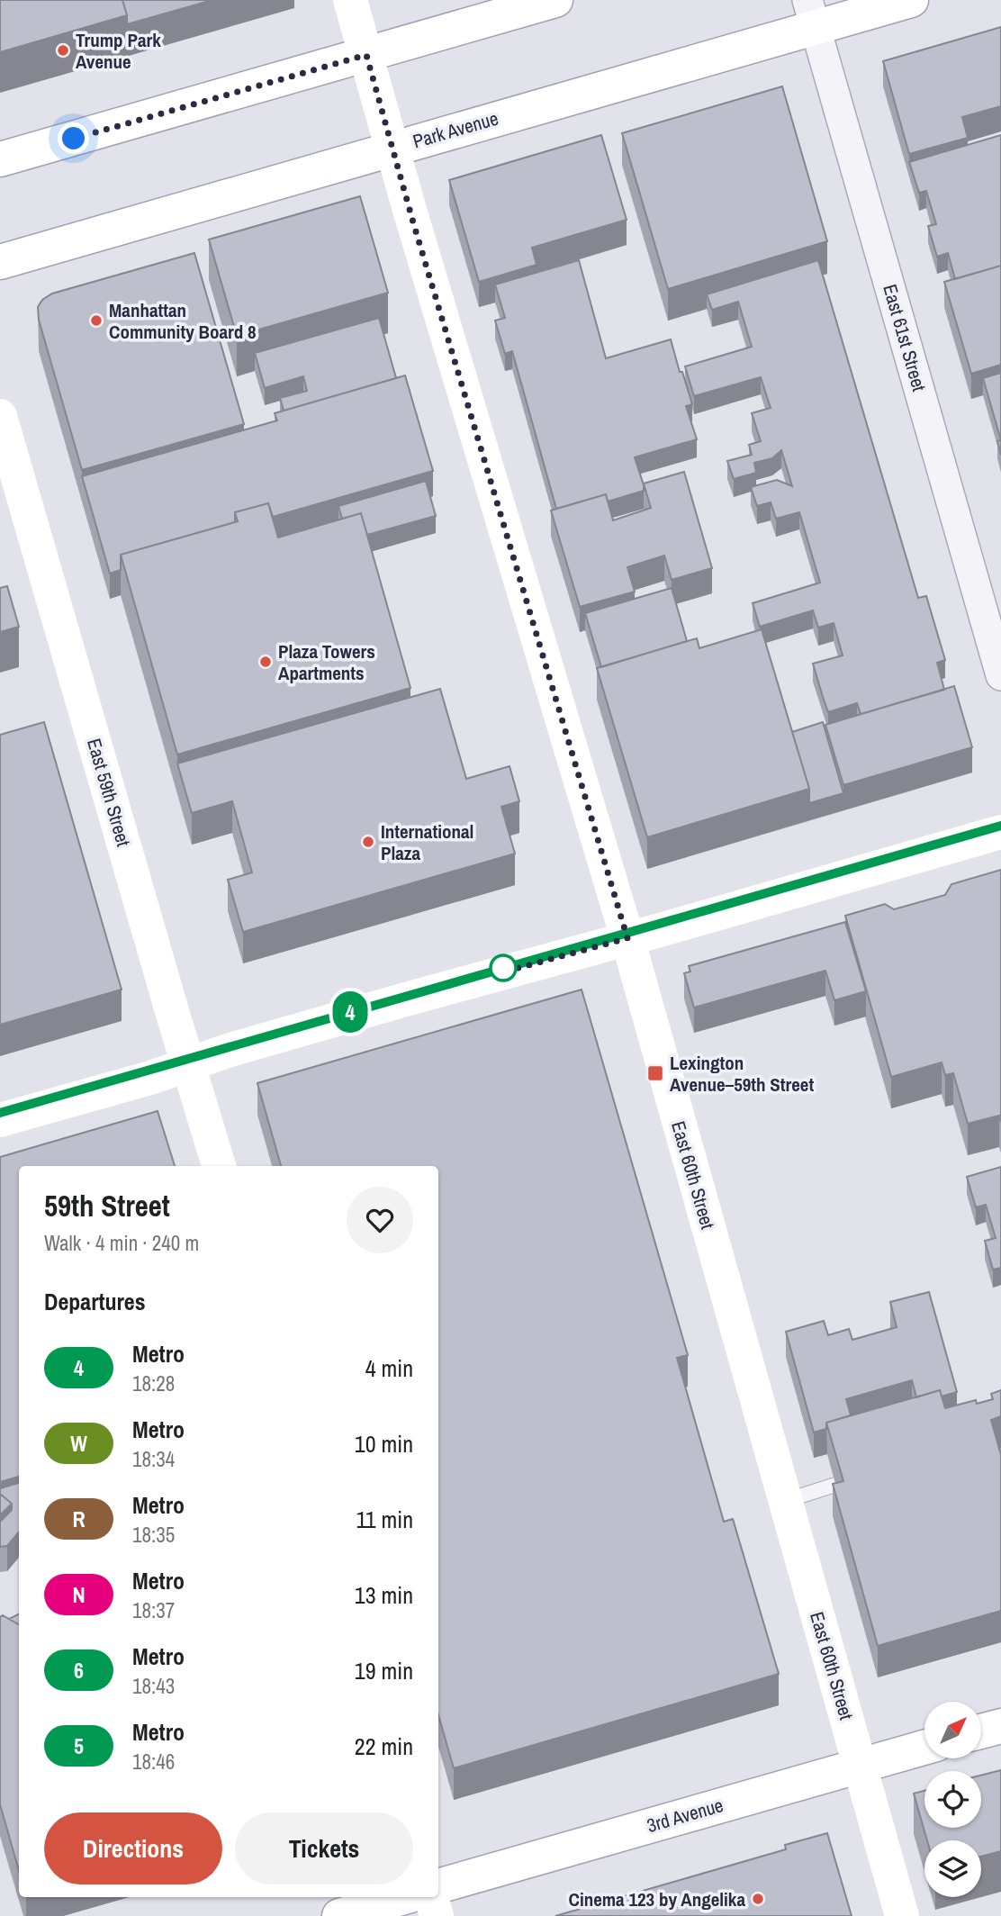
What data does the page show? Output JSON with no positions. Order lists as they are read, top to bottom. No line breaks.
{"streets":{"main road":["Park Avenue","East 59th Street","East 60th Street","3rd Avenue"],"street":["East 61st Street"]},"crossings":[["Park Avenue","East 61st Street"],["Park Avenue","East 60th Street"],["East 60th Street","3rd Avenue"]],"places":{"other":["Trump Park Avenue","Manhattan Community Board 8","Plaza Towers Apartments","International Plaza","Cinema 123 by Angelika"],"transit":["Lexington Avenue–59th Street"]},"lines":["metro line 4"],"north":"top right","page":{"on_map":"4","heading":[["59th Street","Walk · 4 min · 240 m"],"Departures"],"list":[{"mark":"4","name":"Metro","note":"18:28","value":"4 min"},{"mark":"W","name":"Metro","note":"18:34","value":"10 min"},{"mark":"R","name":"Metro","note":"18:35","value":"11 min"},{"mark":"N","name":"Metro","note":"18:37","value":"13 min"},{"mark":"6","name":"Metro","note":"18:43","value":"19 min"},{"mark":"5","name":"Metro","note":"18:46","value":"22 min"}],"buttons":["Directions","Tickets"]}}
